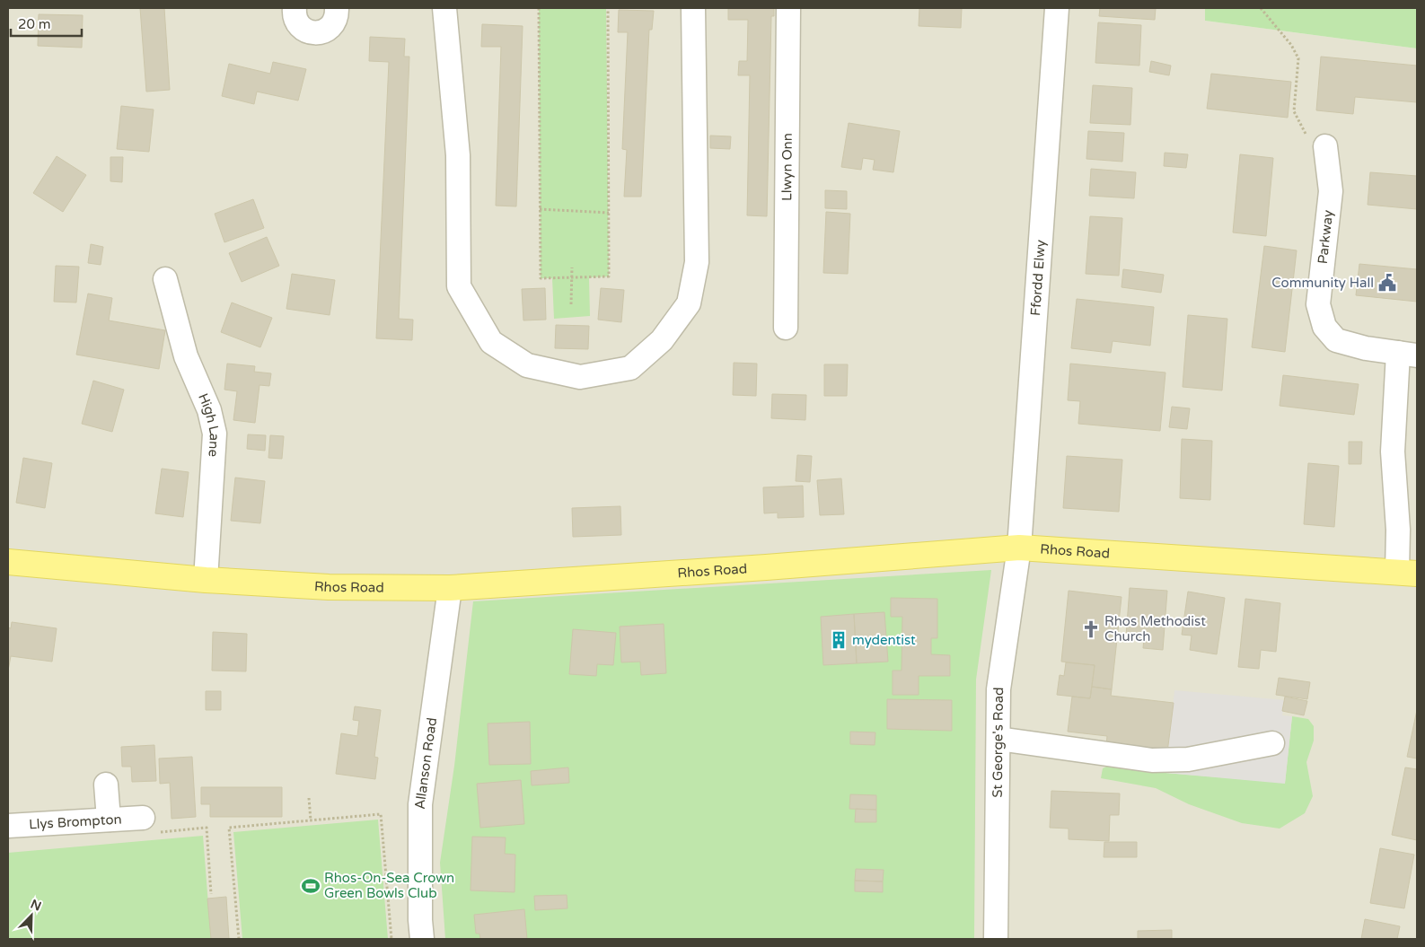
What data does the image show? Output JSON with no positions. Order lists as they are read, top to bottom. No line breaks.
{"streets":{"main road":["Rhos Road"],"street":["Llwyn Onn","Parkway","Ffordd Elwy","High Lane","St George's Road","Allanson Road","Llys Brompton"]},"crossings":[["Parkway","Rhos Road"],["Ffordd Elwy","Rhos Road"],["Ffordd Elwy","St George's Road"],["High Lane","Rhos Road"],["Rhos Road","St George's Road"],["Rhos Road","Allanson Road"]],"places":{"public building":["Community Hall"],"church":["Rhos Methodist Church"],"building":["mydentist"],"sports":["Rhos-On-Sea Crown Green Bowls Club"]},"scale_bar":"20 m","north":"top right"}
